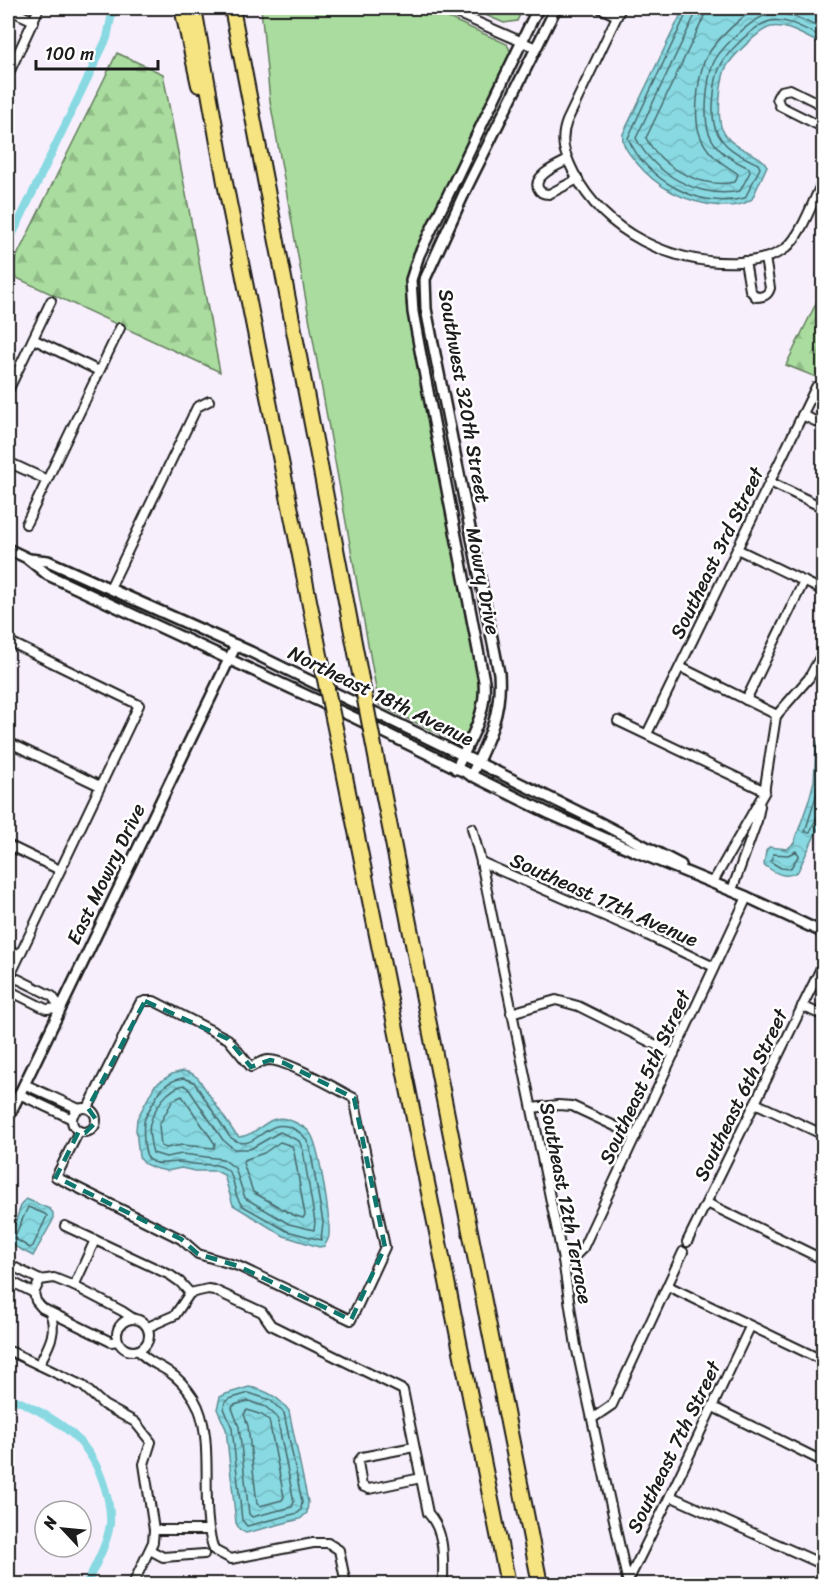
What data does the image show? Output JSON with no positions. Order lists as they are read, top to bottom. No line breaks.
{"streets":{"street":["Southwest 320th Street","Southeast 3rd Street","Mowry Drive","Northeast 18th Avenue","East Mowry Drive","Southeast 17th Avenue","Southeast 5th Street","Southeast 6th Street","Southeast 12th Terrace","Southeast 7th Street"]},"crossings":[["Southwest 320th Street","Northeast 18th Avenue"],["Mowry Drive","Northeast 18th Avenue"],["Northeast 18th Avenue","East Mowry Drive"],["Northeast 18th Avenue","Southeast 5th Street"],["Southeast 17th Avenue","Southeast 5th Street"],["Southeast 17th Avenue","Southeast 12th Terrace"],["Southeast 5th Street","Southeast 12th Terrace"],["Southeast 12th Terrace","Southeast 7th Street"]],"scale_bar":"100 m","north":"top left"}
